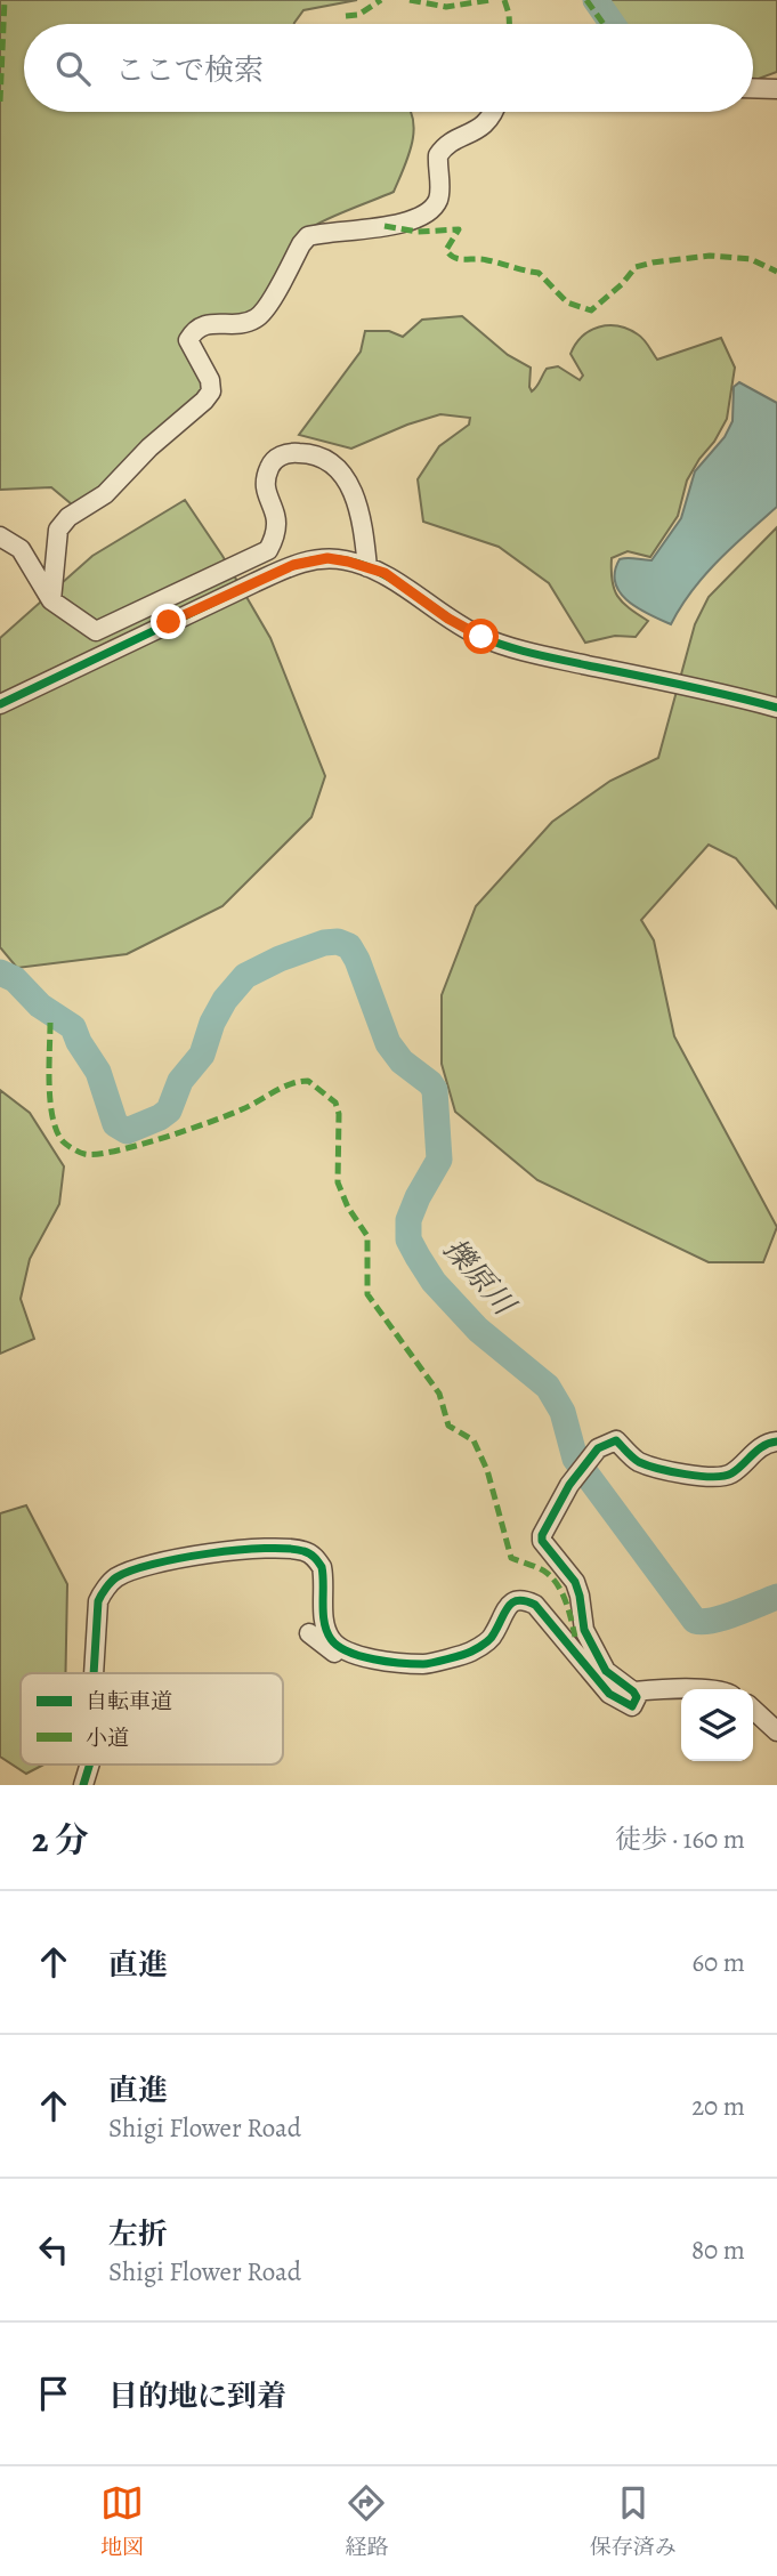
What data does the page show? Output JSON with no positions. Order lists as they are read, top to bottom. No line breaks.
{"water":["擽原川"],"legend":["自転車道","小道"],"page":{"search":"ここで検索","heading":["2 分","徒歩 · 160 m"],"list":[["直進","60 m"],["直進","Shigi Flower Road","20 m"],["左折","Shigi Flower Road","80 m"],"目的地に到着"],"nav":["地図","経路","保存済み"]}}
